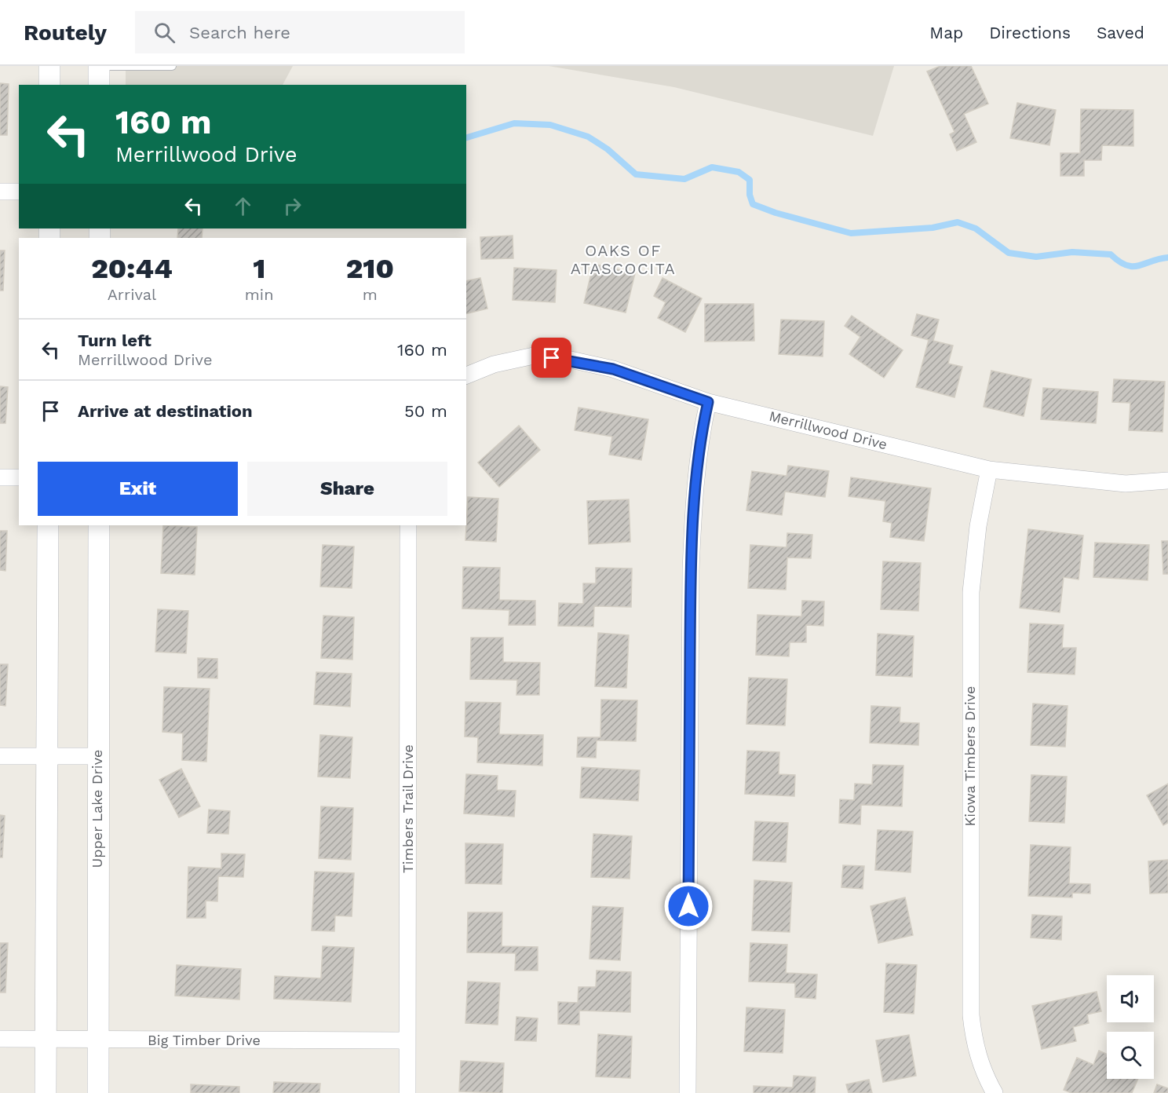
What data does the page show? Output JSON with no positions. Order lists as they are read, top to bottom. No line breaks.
{"streets":{"street":["Merrillwood Drive","Kiowa Timbers Drive","Upper Lake Drive","Timbers Trail Drive","Big Timber Drive"]},"crossings":[["Merrillwood Drive","Kiowa Timbers Drive"],["Upper Lake Drive","Big Timber Drive"],["Timbers Trail Drive","Big Timber Drive"]],"districts":["OAKS OF ATASCOCITA"],"page":{"header":"Routely","search":"Search here","nav":["Map","Directions","Saved"],"turn":["160 m","Merrillwood Drive"],"eta":["20:44","Arrival","1","min","210","m"],"list":[{"name":"Turn left","note":"Merrillwood Drive","value":"160 m"},{"name":"Arrive at destination","value":"50 m"}],"buttons":["Exit","Share"]}}
